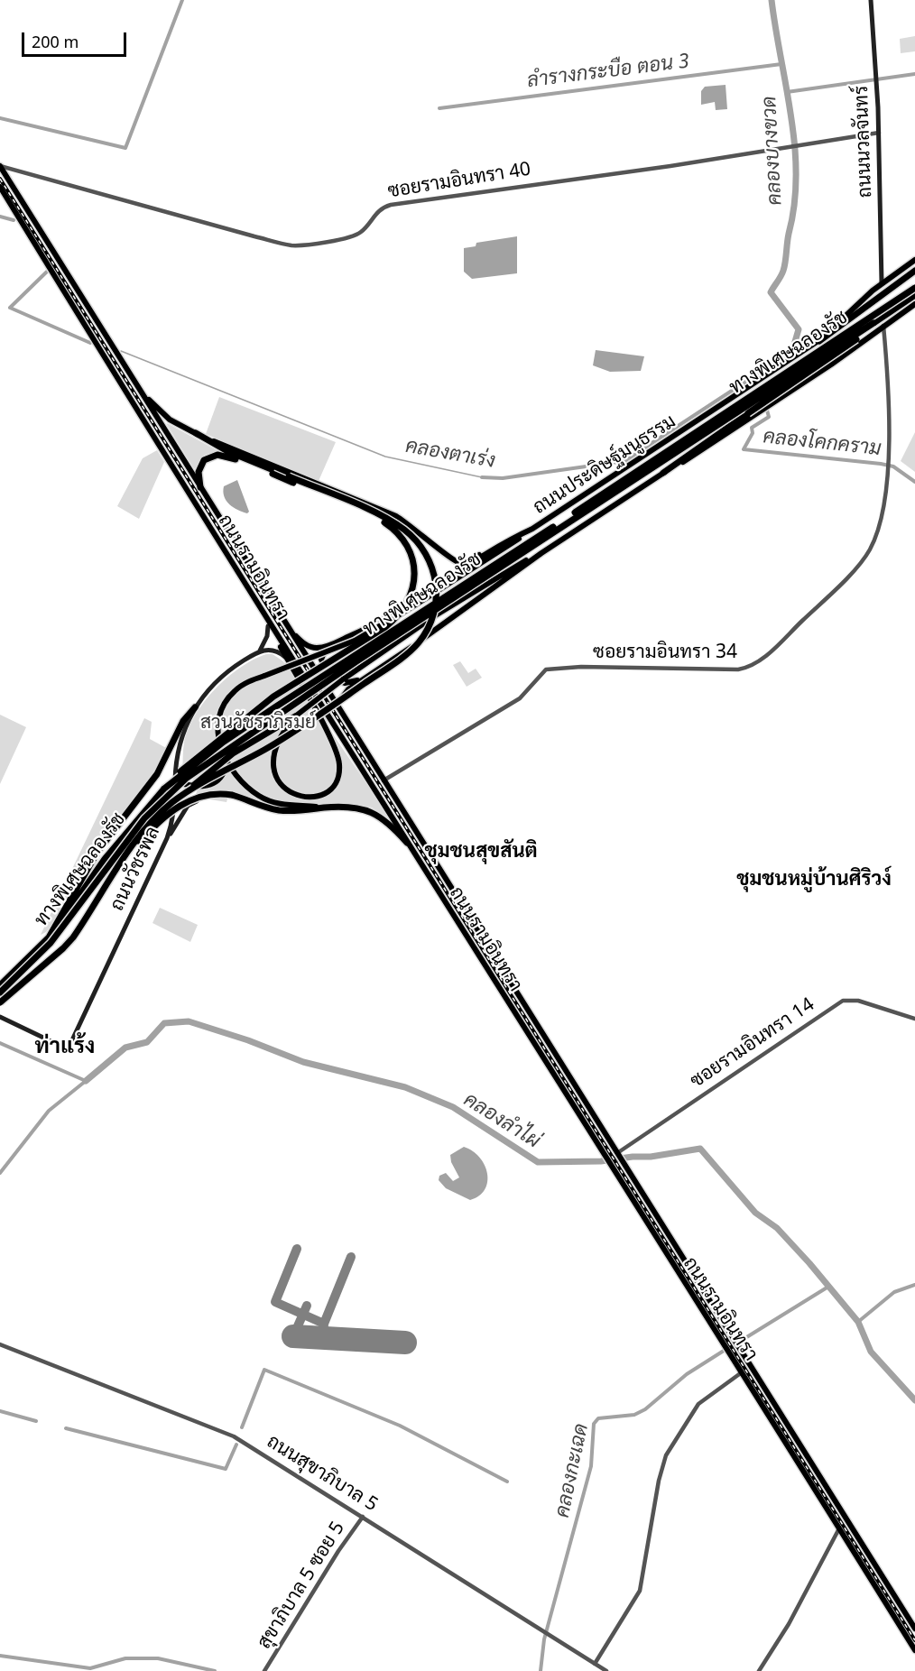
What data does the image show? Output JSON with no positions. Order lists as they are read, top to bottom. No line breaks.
{"streets":{"highway":["ทางพิเศษฉลองรัช"],"main road":["ถนนนวลจันทร์","ถนนประดิษฐ์มนูธรรม","ถนนรามอินทรา","ถนนวัชรพล"],"street":["ซอยรามอินทรา 40","ซอยรามอินทรา 34","ซอยรามอินทรา 14","ถนนสุขาภิบาล 5","สุขาภิบาล 5 ซอย 5"]},"crossings":[["ถนนนวลจันทร์","ซอยรามอินทรา 40"],["ถนนนวลจันทร์","ถนนประดิษฐ์มนูธรรม"],["ซอยรามอินทรา 40","ถนนรามอินทรา"],["ถนนประดิษฐ์มนูธรรม","ถนนรามอินทรา"],["ถนนประดิษฐ์มนูธรรม","ซอยรามอินทรา 34"],["ถนนรามอินทรา","ซอยรามอินทรา 34"],["ถนนรามอินทรา","ซอยรามอินทรา 14"],["ถนนสุขาภิบาล 5","สุขาภิบาล 5 ซอย 5"]],"districts":["ชุมชนสุขสันติ","ชุมชนหมู่บ้านศิริวง์","ท่าแร้ง"],"water":["ลำรางกระบือ ตอน 3","คลองบางขวด","คลองโคกคราม","คลองตาเร่ง","คลองลำไผ่","คลองกะเฉด"],"parks":["สวนวัชราภิรมย์"],"scale_bar":"200 m"}
